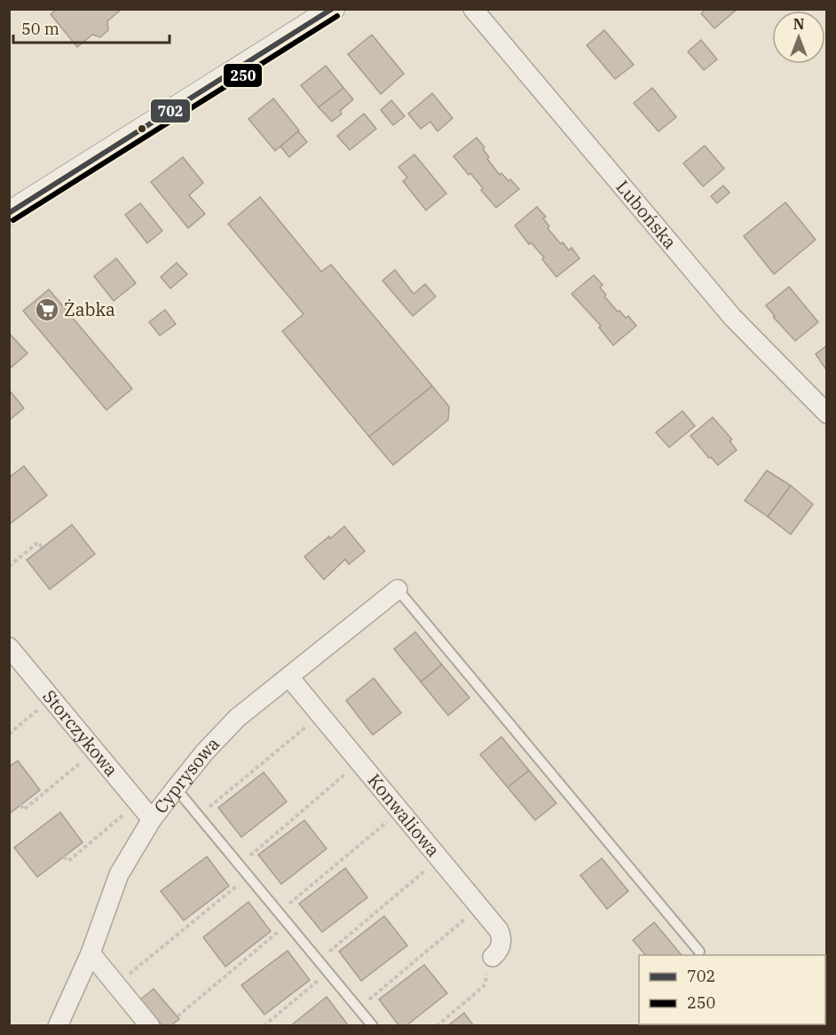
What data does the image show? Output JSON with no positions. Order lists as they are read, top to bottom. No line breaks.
{"streets":{"street":["Lubońska","Storczykowa","Cyprysowa","Konwaliowa"]},"crossings":[["Storczykowa","Cyprysowa"],["Cyprysowa","Konwaliowa"]],"places":{"supermarket":["Żabka"]},"lines":["transit line 702","transit line 250"],"legend":["702","250"],"scale_bar":"50 m","north":"top"}
